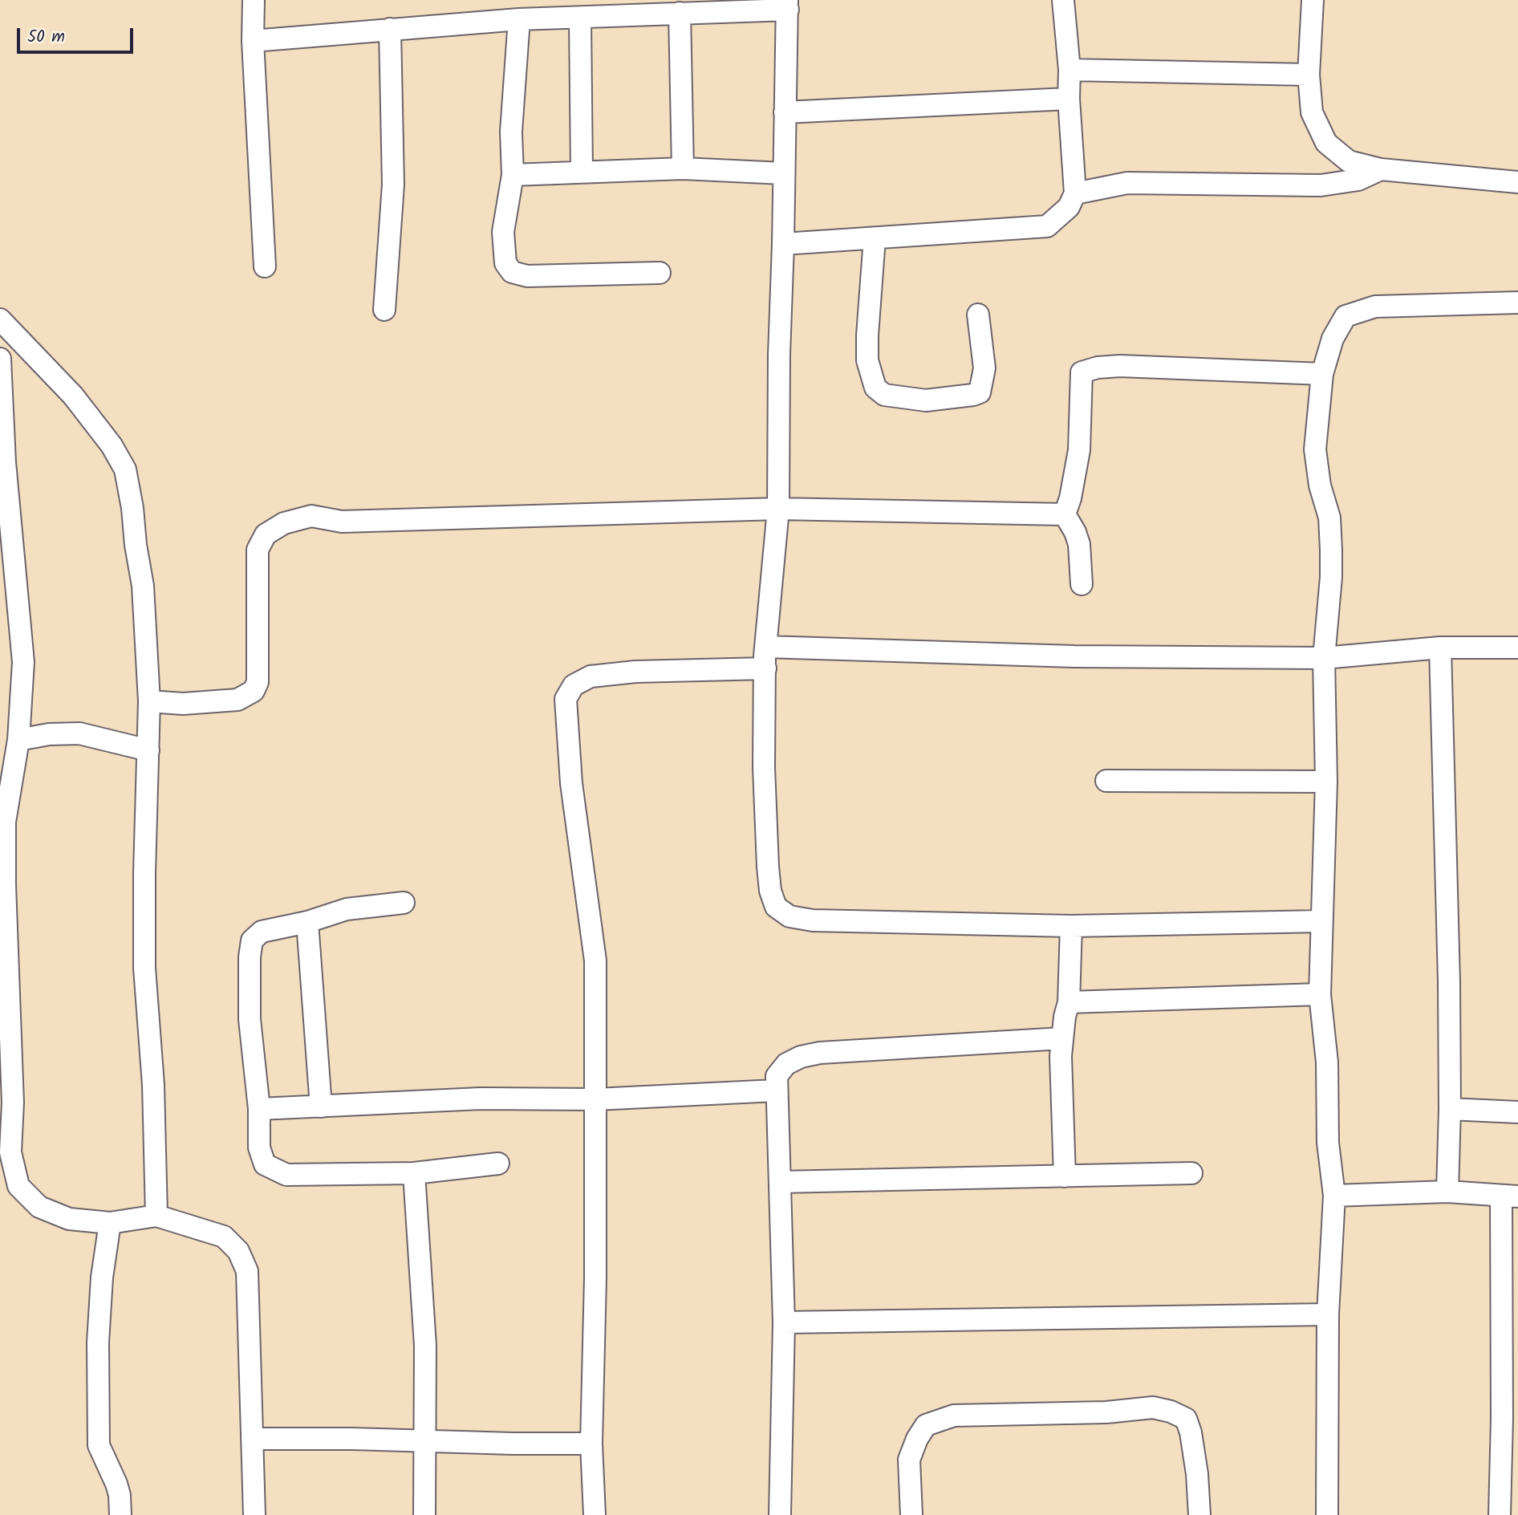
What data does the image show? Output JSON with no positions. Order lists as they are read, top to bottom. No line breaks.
{"scale_bar":"50 m"}
